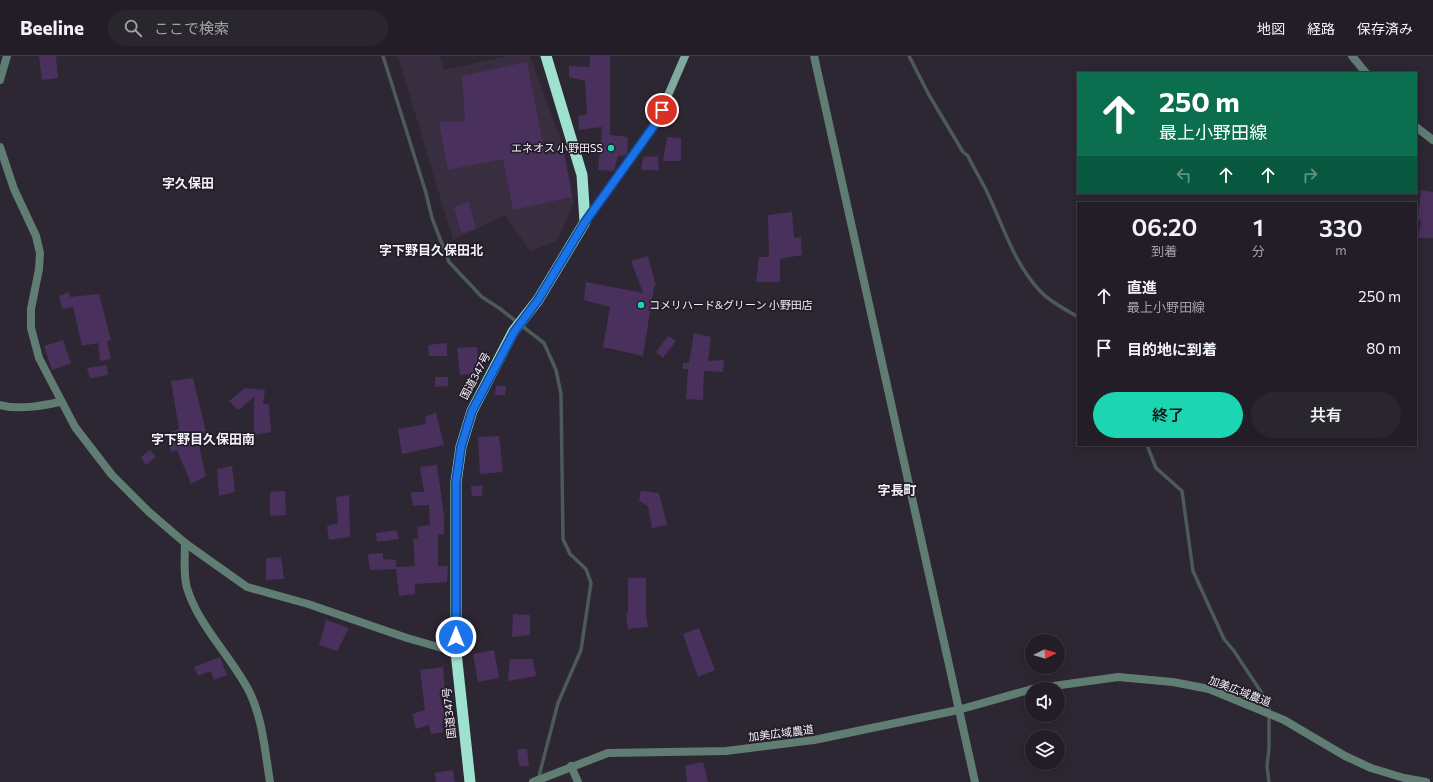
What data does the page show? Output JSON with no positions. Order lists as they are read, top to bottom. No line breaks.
{"streets":{"highway":["国道347号"],"street":["加美広域農道"]},"districts":["字久保田","字下野目久保田北","字下野目久保田南","字長町"],"places":["エネオス 小野田SS","コメリハード&グリーン 小野田店"],"north":"right","page":{"header":"Beeline","search":"ここで検索","nav":["地図","経路","保存済み"],"turn":["250 m","最上小野田線"],"eta":["06:20","到着","1","分","330","m"],"list":[{"name":"直進","note":"最上小野田線","value":"250 m"},{"name":"目的地に到着","value":"80 m"}],"buttons":["終了","共有"]}}
